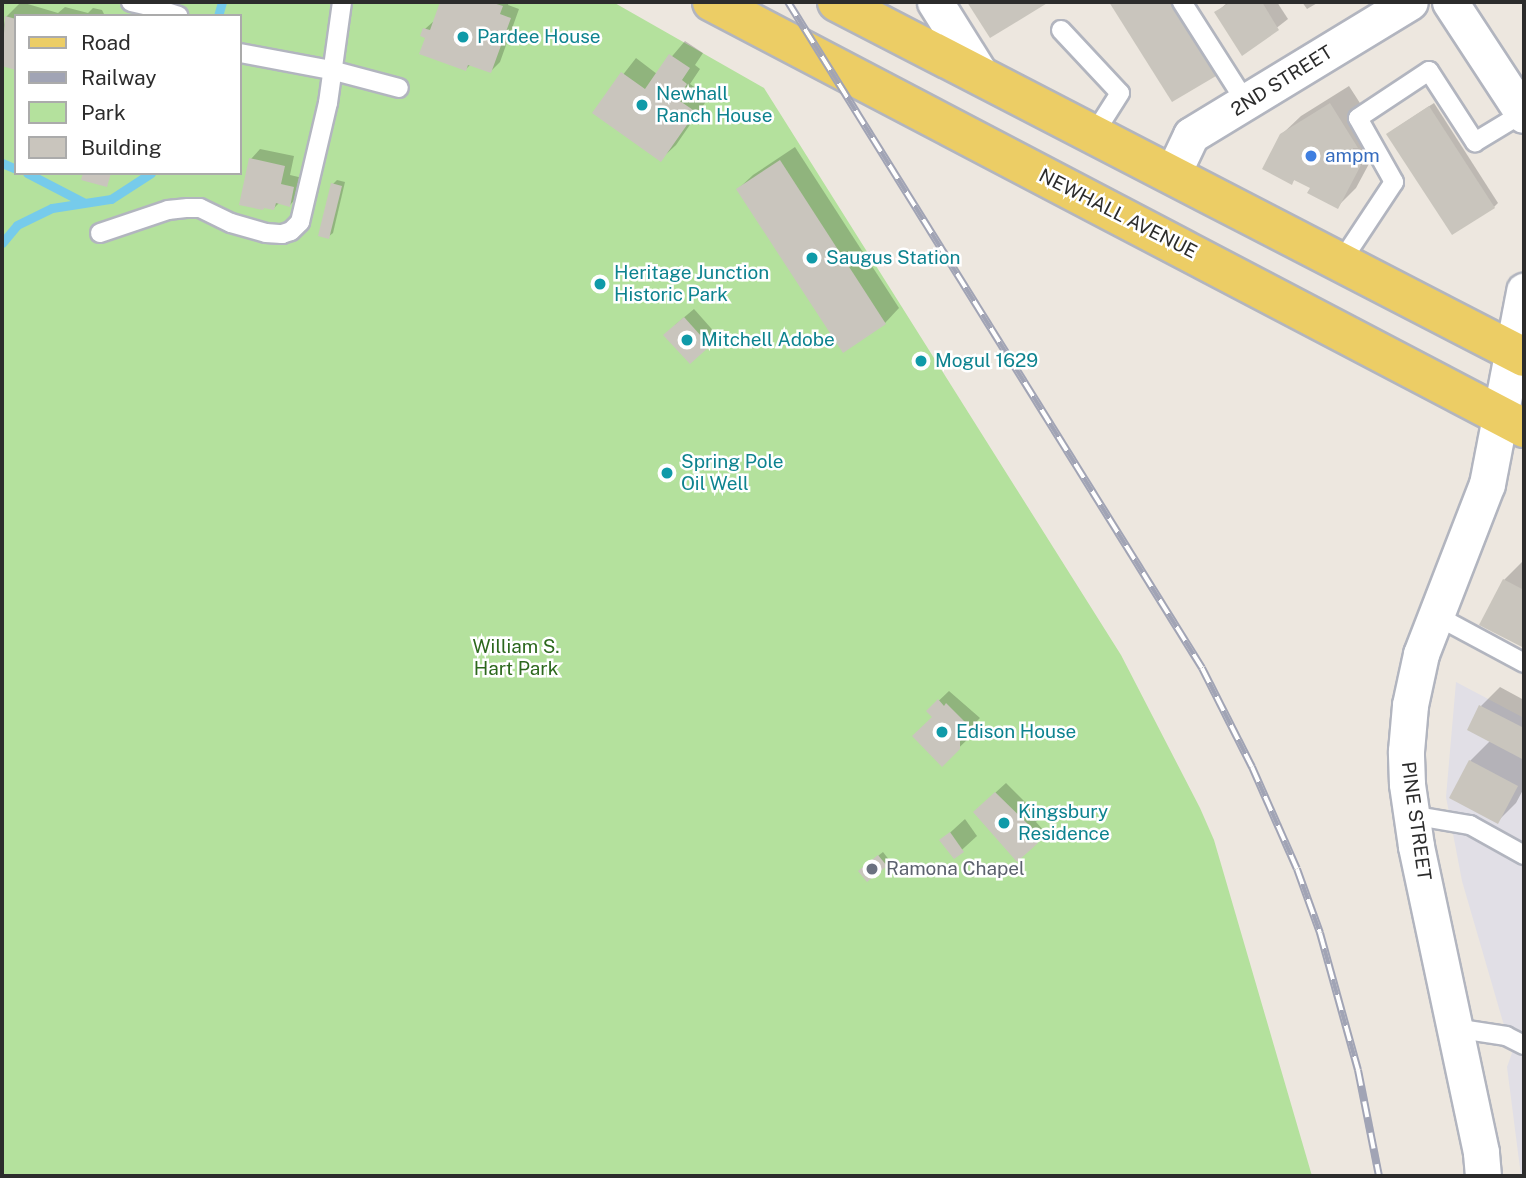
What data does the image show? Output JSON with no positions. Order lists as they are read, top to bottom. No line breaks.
{"streets":{"main road":["NEWHALL AVENUE"],"street":["2ND STREET","PINE STREET"]},"crossings":[["NEWHALL AVENUE","PINE STREET"]],"parks":["William S. Hart Park"],"places":["Pardee House","Newhall Ranch House","ampm","Saugus Station","Heritage Junction Historic Park","Mitchell Adobe","Mogul 1629","Spring Pole Oil Well","Edison House","Kingsbury Residence","Ramona Chapel"],"legend":["Road","Railway","Park","Building"]}
